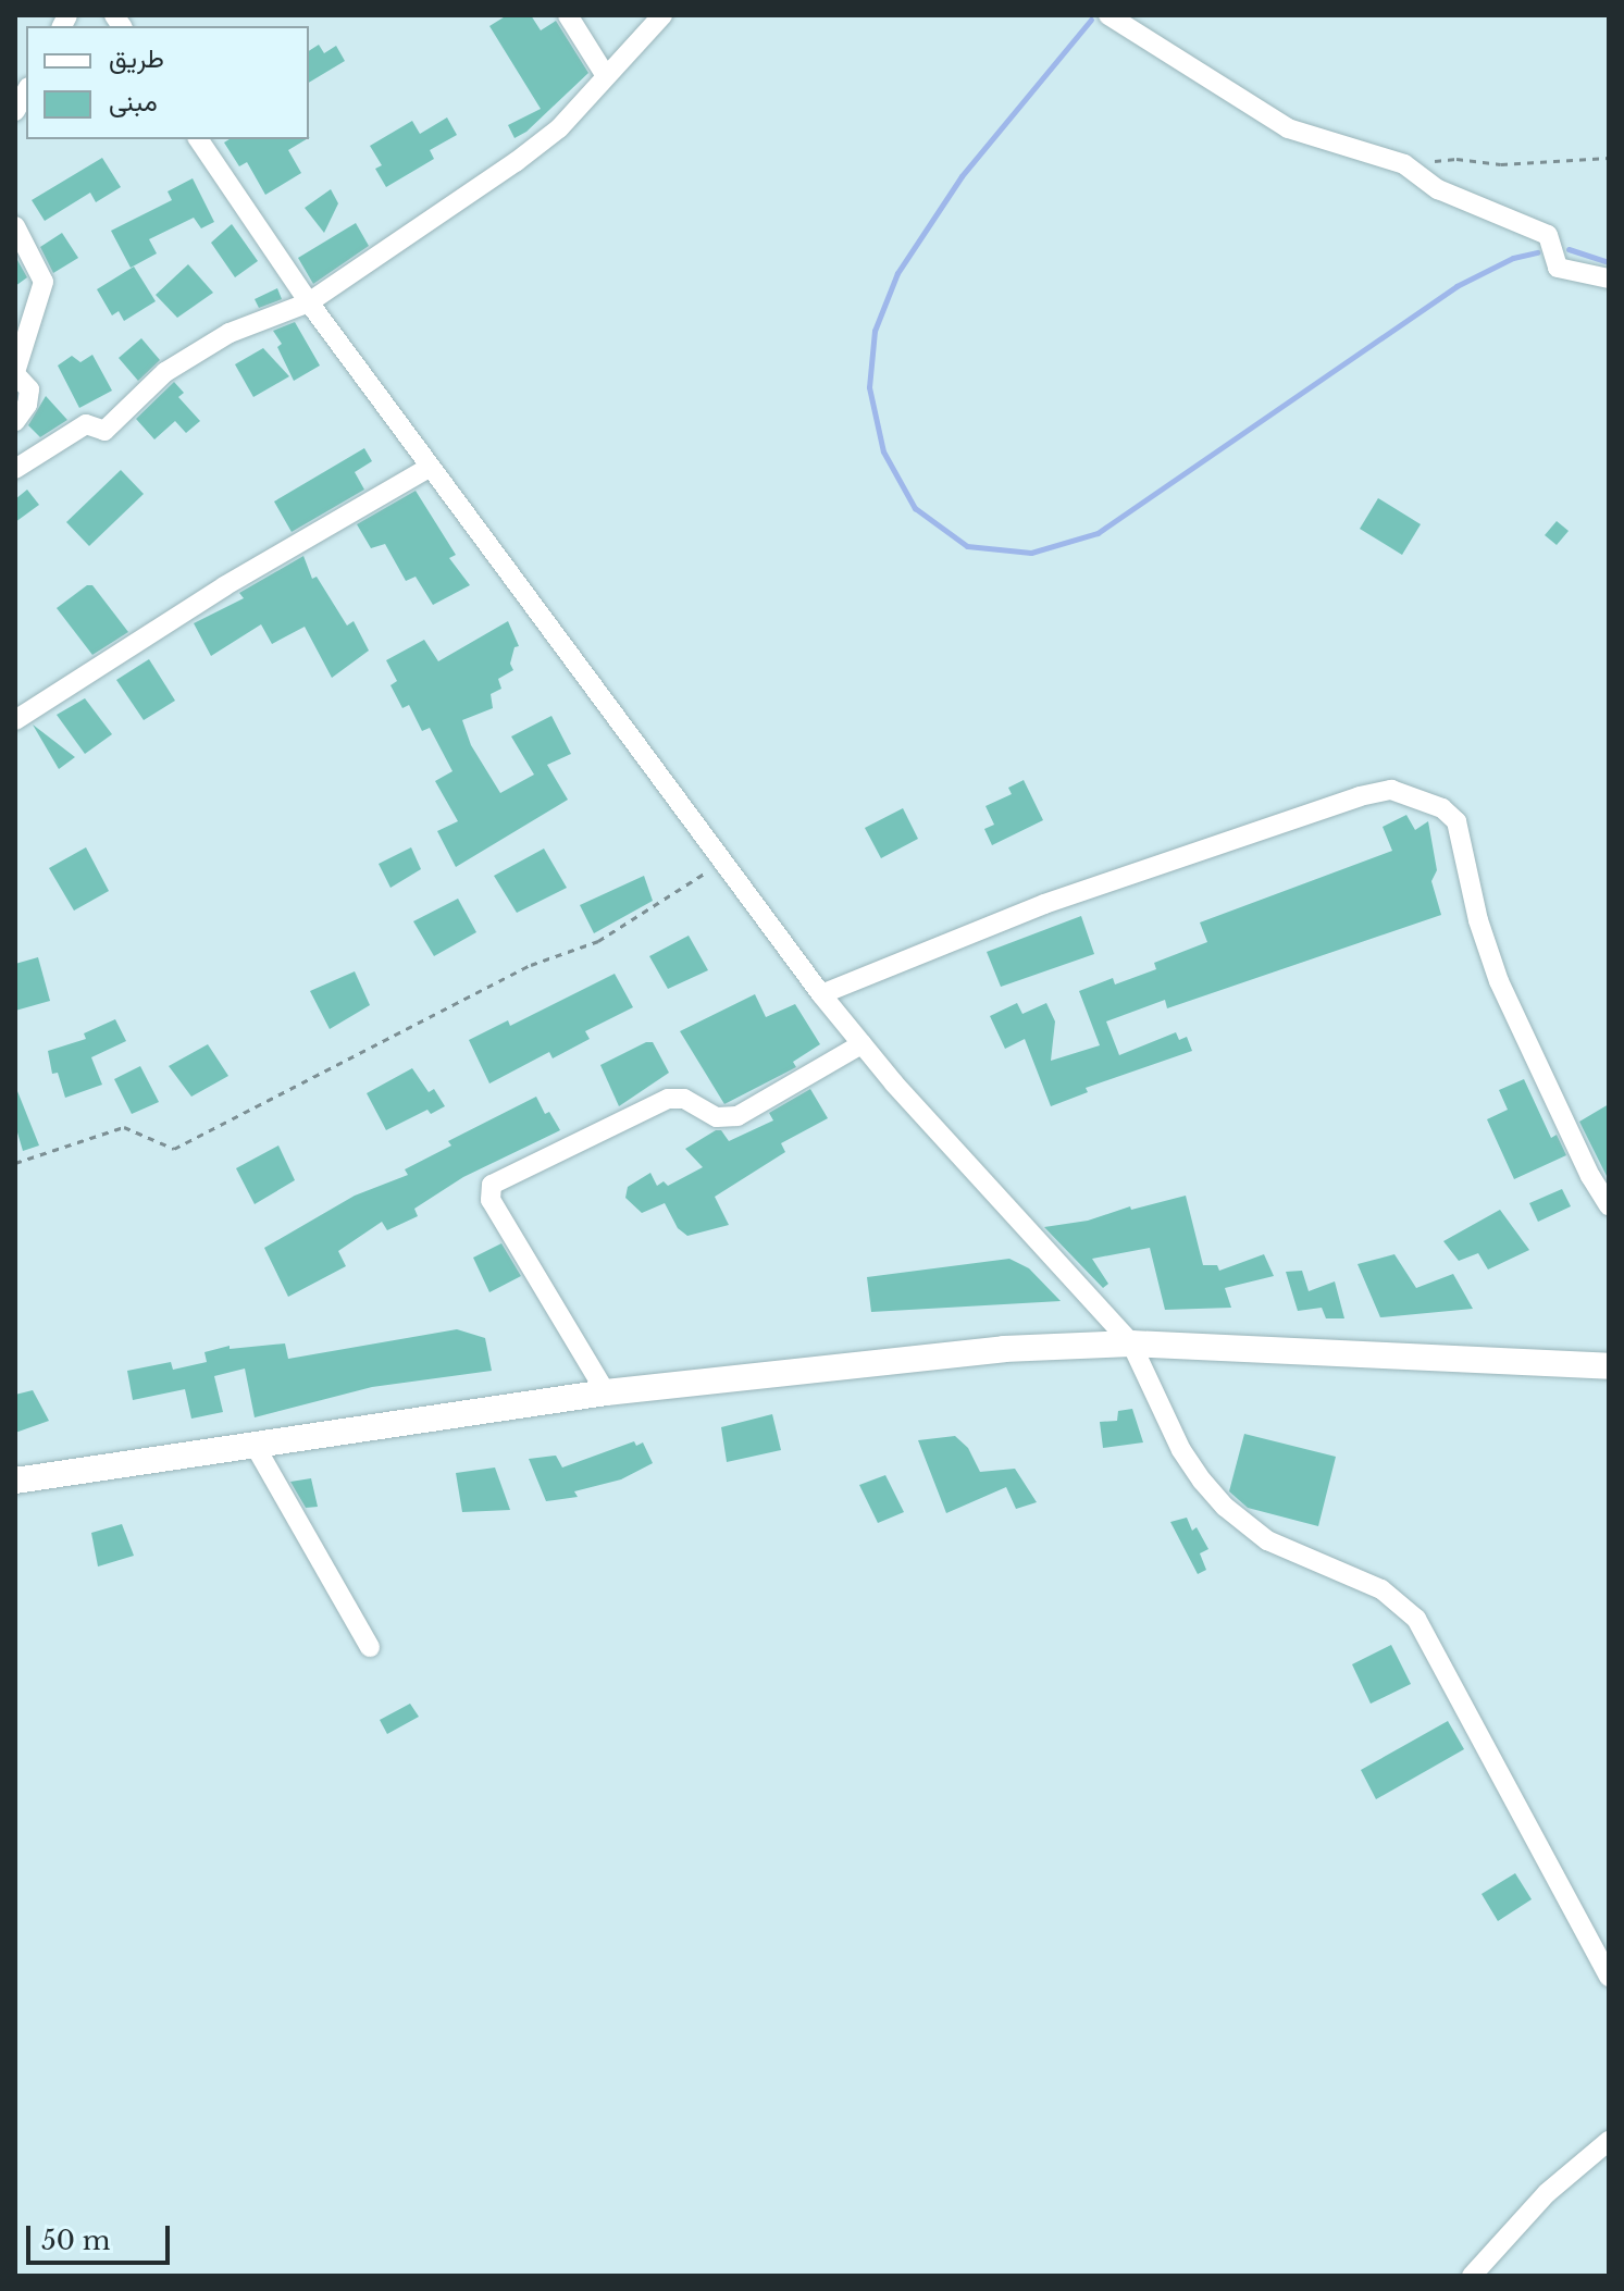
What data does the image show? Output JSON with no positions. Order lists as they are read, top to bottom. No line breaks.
{"legend":["طريق","مبنى"],"scale_bar":"50 m"}
